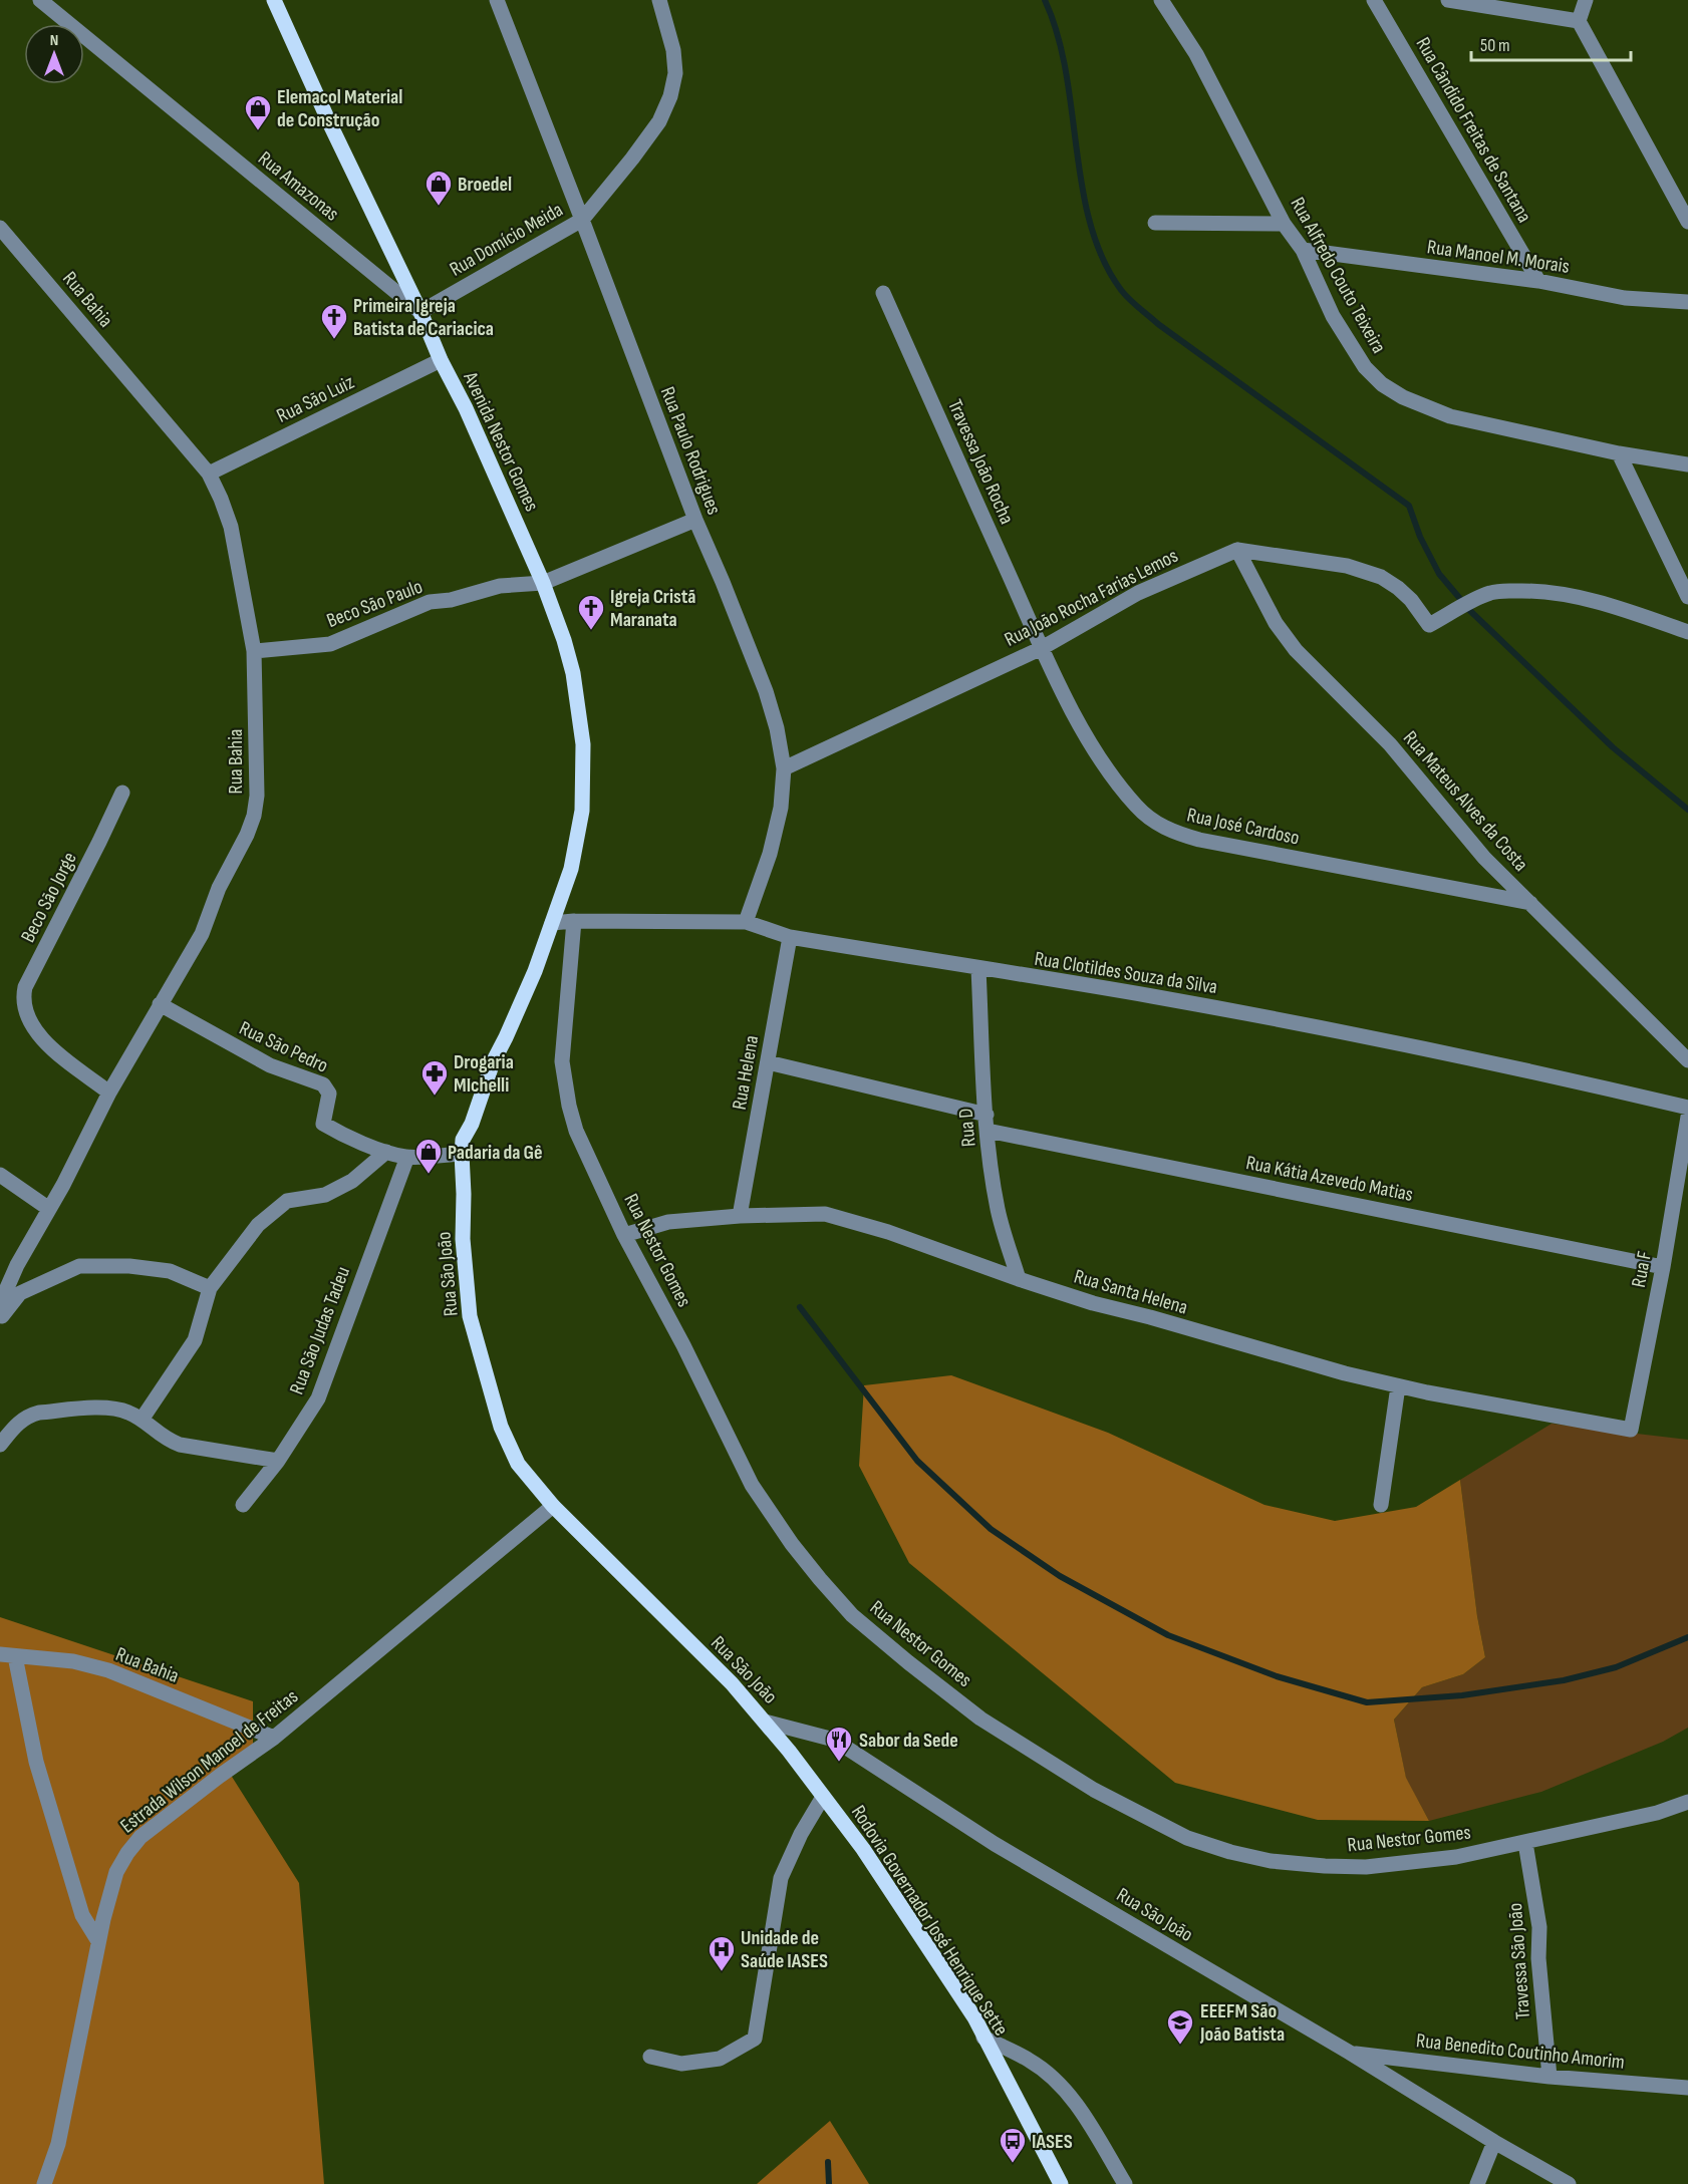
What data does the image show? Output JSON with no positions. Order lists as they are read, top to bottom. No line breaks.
{"streets":{"main road":["Avenida Nestor Gomes","Rua São João","Rodovia Governador José Henrique Sette"],"street":["Rua Cândido Freitas de Santana","Rua Amazonas","Rua Domício Meida","Rua Manoel M. Morais","Rua Alfredo Couto Teixeira","Rua Bahia","Rua São Luiz","Rua Paulo Rodrigues","Travessa João Rocha","Rua João Rocha Farias Lemos","Beco São Paulo","Rua Mateus Alves da Costa","Rua José Cardoso","Beco São Jorge","Rua Clotildes Souza da Silva","Rua São Pedro","Rua Helena","Rua D","Rua Kátia Azevedo Matias","Rua Nestor Gomes","Rua F","Rua Santa Helena","Rua São Judas Tadeu","Estrada Wilson Manoel de Freitas","Travessa São João","Rua Benedito Coutinho Amorim"]},"crossings":[["Rua Cândido Freitas de Santana","Rua Manoel M. Morais"],["Rua Amazonas","Rua Domício Meida"],["Rua Amazonas","Avenida Nestor Gomes"],["Rua Domício Meida","Avenida Nestor Gomes"],["Rua Domício Meida","Rua Paulo Rodrigues"],["Rua Manoel M. Morais","Rua Alfredo Couto Teixeira"],["Rua Bahia","Rua São Luiz"],["Rua Bahia","Beco São Paulo"],["Rua Bahia","Beco São Jorge"],["Rua Bahia","Rua São Pedro"],["Rua Bahia","Estrada Wilson Manoel de Freitas"],["Rua São Luiz","Avenida Nestor Gomes"],["Avenida Nestor Gomes","Beco São Paulo"],["Avenida Nestor Gomes","Rua Clotildes Souza da Silva"],["Avenida Nestor Gomes","Rua São João"],["Rua Paulo Rodrigues","Rua João Rocha Farias Lemos"],["Rua Paulo Rodrigues","Beco São Paulo"],["Rua Paulo Rodrigues","Rua Clotildes Souza da Silva"],["Travessa João Rocha","Rua João Rocha Farias Lemos"],["Travessa João Rocha","Rua José Cardoso"],["Rua João Rocha Farias Lemos","Rua Mateus Alves da Costa"],["Rua João Rocha Farias Lemos","Rua José Cardoso"],["Rua Mateus Alves da Costa","Rua José Cardoso"],["Rua Clotildes Souza da Silva","Rua Helena"],["Rua Clotildes Souza da Silva","Rua D"],["Rua Clotildes Souza da Silva","Rua Nestor Gomes"],["Rua Clotildes Souza da Silva","Rua São João"],["Rua São Pedro","Rua São João"],["Rua São Pedro","Rua São Judas Tadeu"],["Rua Helena","Rua Santa Helena"],["Rua D","Rua Kátia Azevedo Matias"],["Rua D","Rua Santa Helena"],["Rua Kátia Azevedo Matias","Rua F"],["Rua Nestor Gomes","Rua Santa Helena"],["Rua Nestor Gomes","Travessa São João"],["Rua F","Rua Santa Helena"],["Rua São João","Estrada Wilson Manoel de Freitas"],["Rua São João","Rodovia Governador José Henrique Sette"],["Rua São João","Rua Benedito Coutinho Amorim"],["Travessa São João","Rua Benedito Coutinho Amorim"]],"places":{"shop":["Elemacol Material de Construção","Broedel","Padaria da Gê"],"church":["Primeira Igreja Batista de Cariacica","Igreja Cristã Maranata"],"pharmacy":["Drogaria MIchelli"],"restaurant":["Sabor da Sede"],"hospital":["Unidade de Saúde IASES"],"school or university":["EEEFM São João Batista"],"bus stop":["IASES"]},"scale_bar":"50 m","north":"top"}
